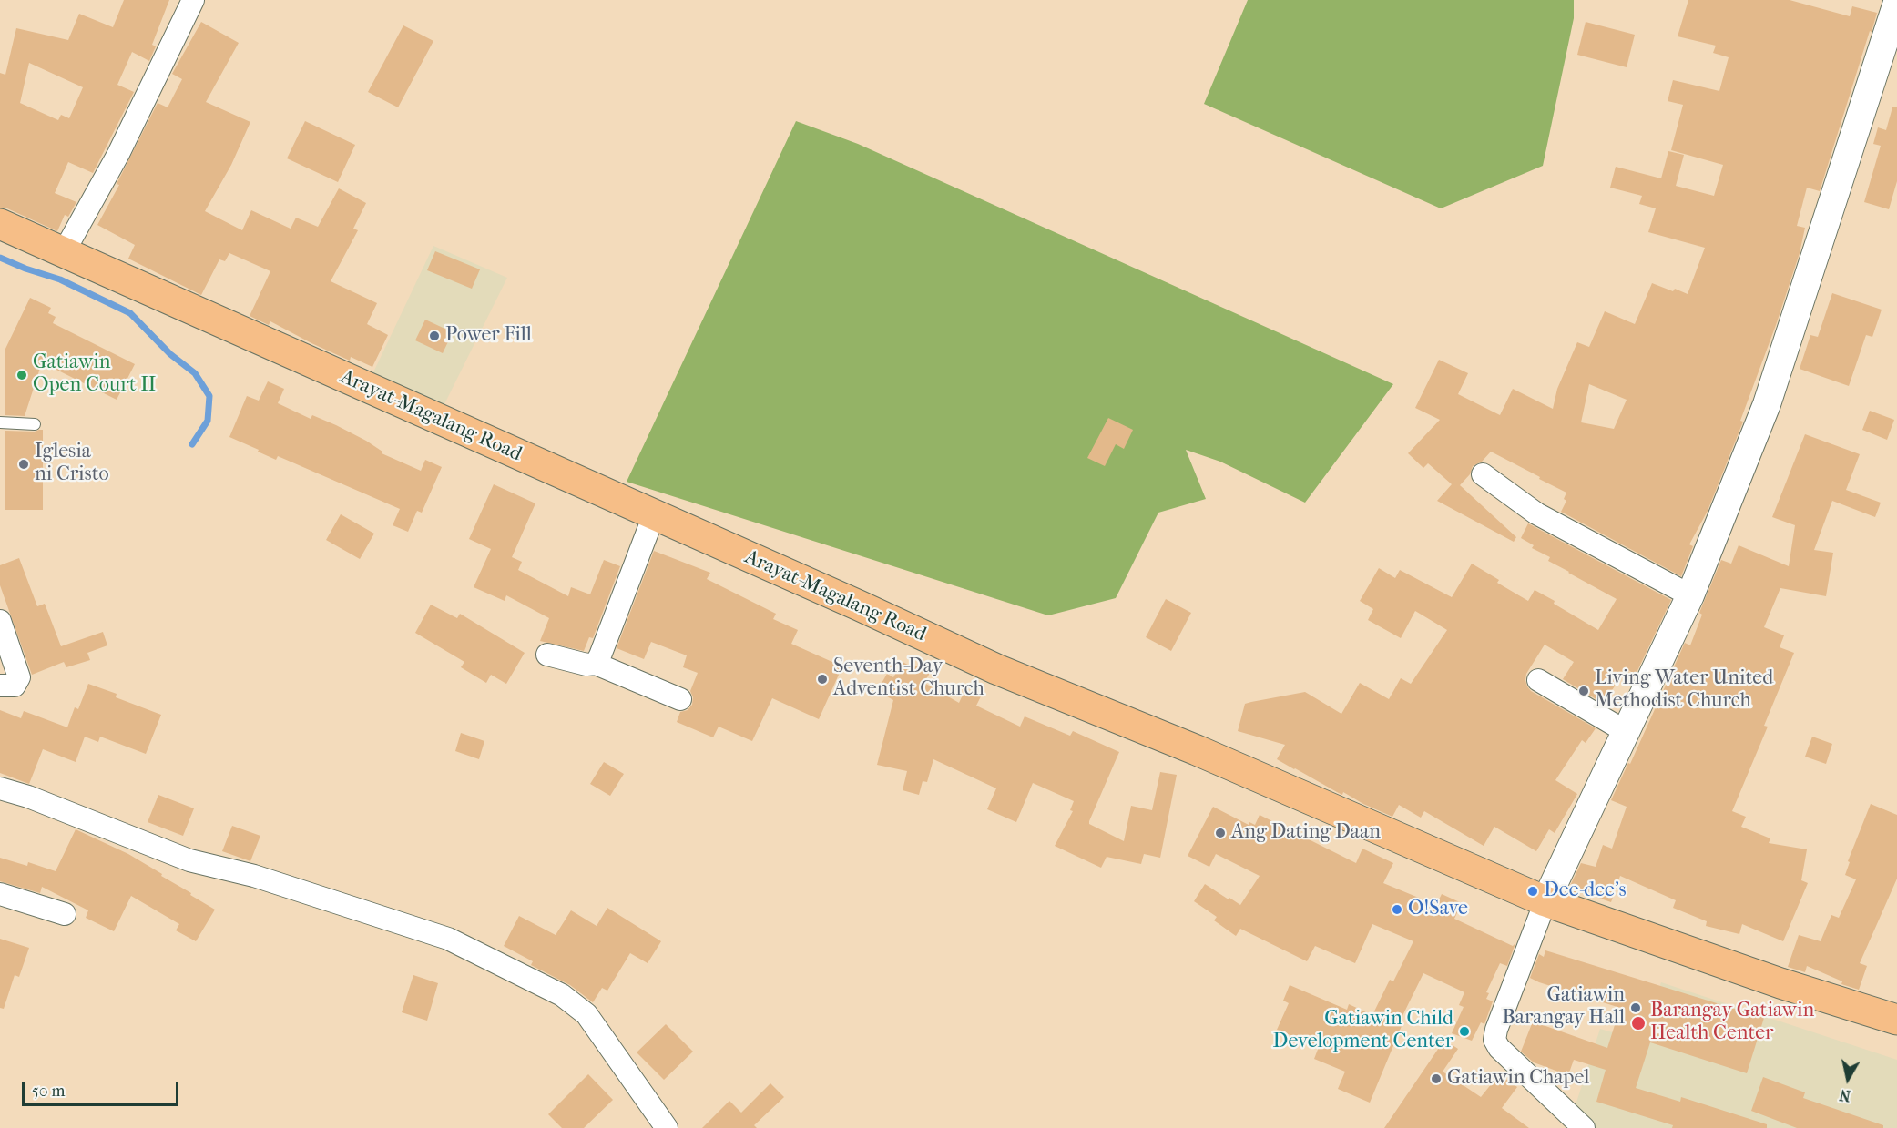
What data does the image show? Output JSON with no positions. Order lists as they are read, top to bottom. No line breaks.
{"streets":{"main road":["Arayat-Magalang Road"]},"places":["Power Fill","Gatiawin Open Court II","Iglesia ni Cristo","Seventh-Day Adventist Church","Living Water United Methodist Church","Ang Dating Daan","Dee-dee's","O!Save","Gatiawin Barangay Hall","Barangay Gatiawin Health Center","Gatiawin Child Development Center","Gatiawin Chapel"],"scale_bar":"50 m","north":"bottom"}
